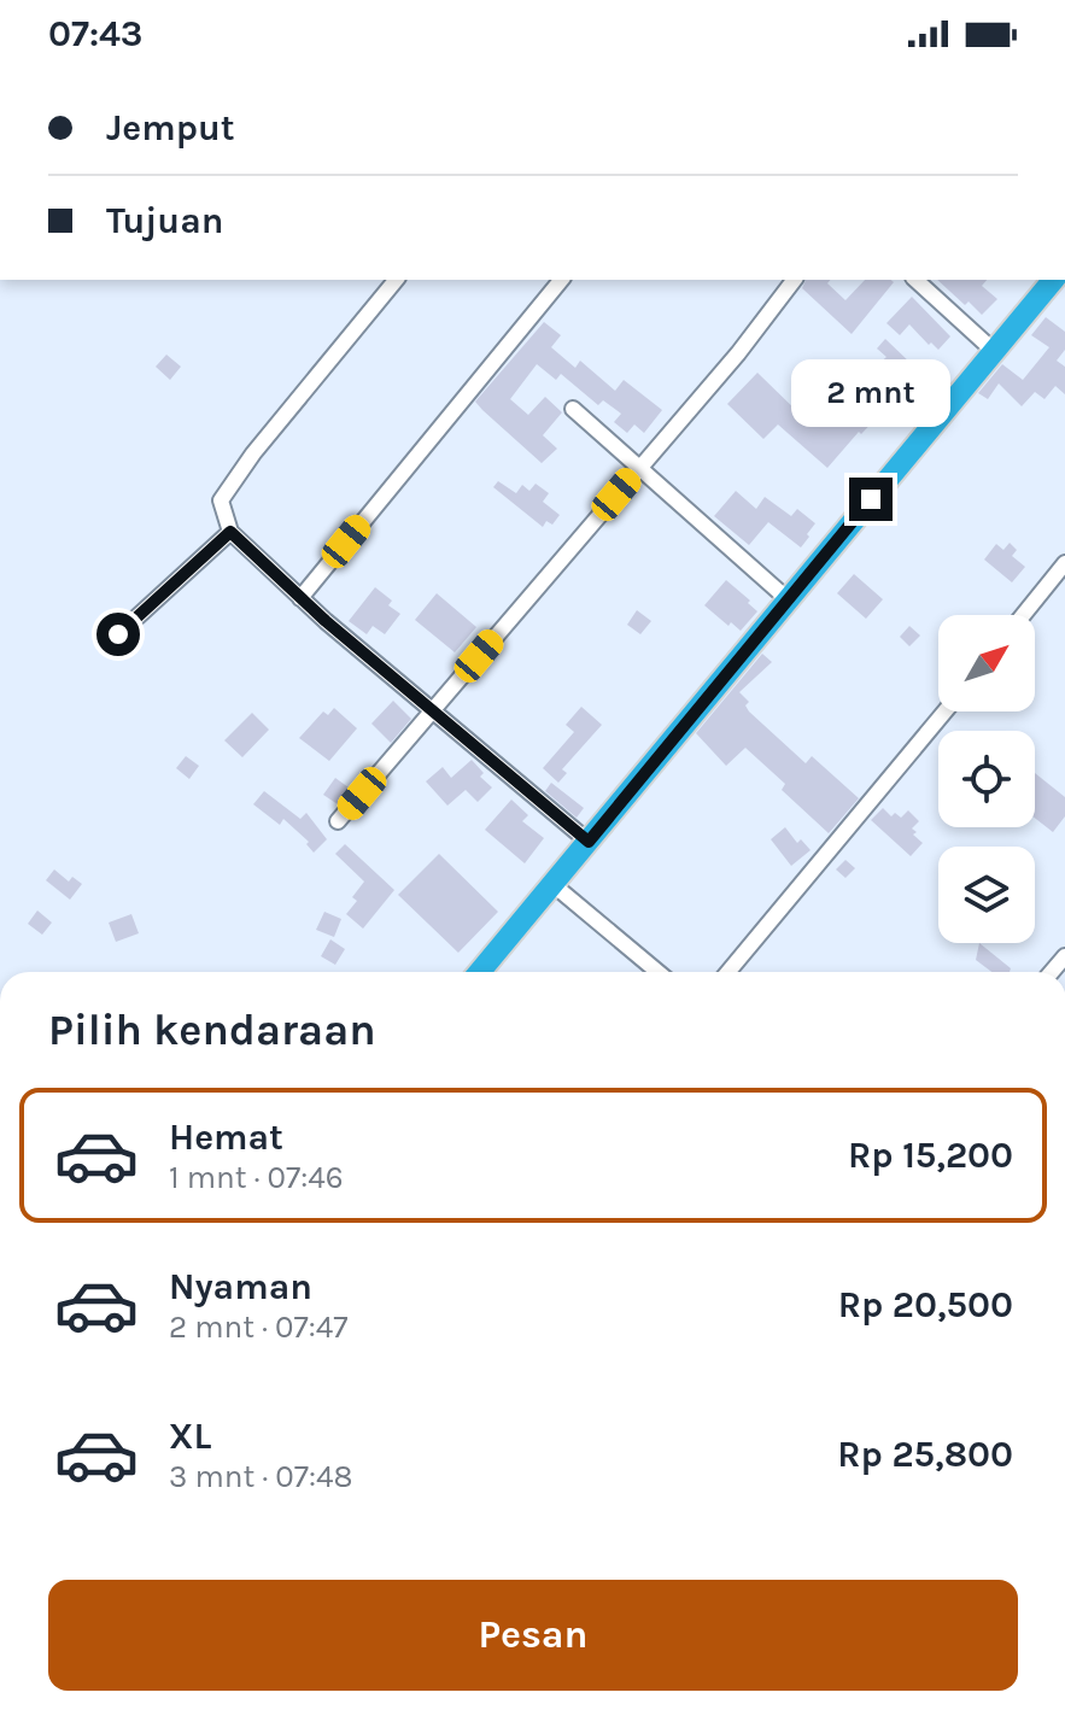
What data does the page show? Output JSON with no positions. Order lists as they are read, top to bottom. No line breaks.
{"north":"top right","page":{"status":"07:43","banner":["Jemput","Tujuan"],"bubble":"2 mnt","heading":"Pilih kendaraan","list":[{"name":"Hemat","note":"1 mnt · 07:46","value":"Rp 15,200"},{"name":"Nyaman","note":"2 mnt · 07:47","value":"Rp 20,500"},{"name":"XL","note":"3 mnt · 07:48","value":"Rp 25,800"}],"buttons":"Pesan"}}
